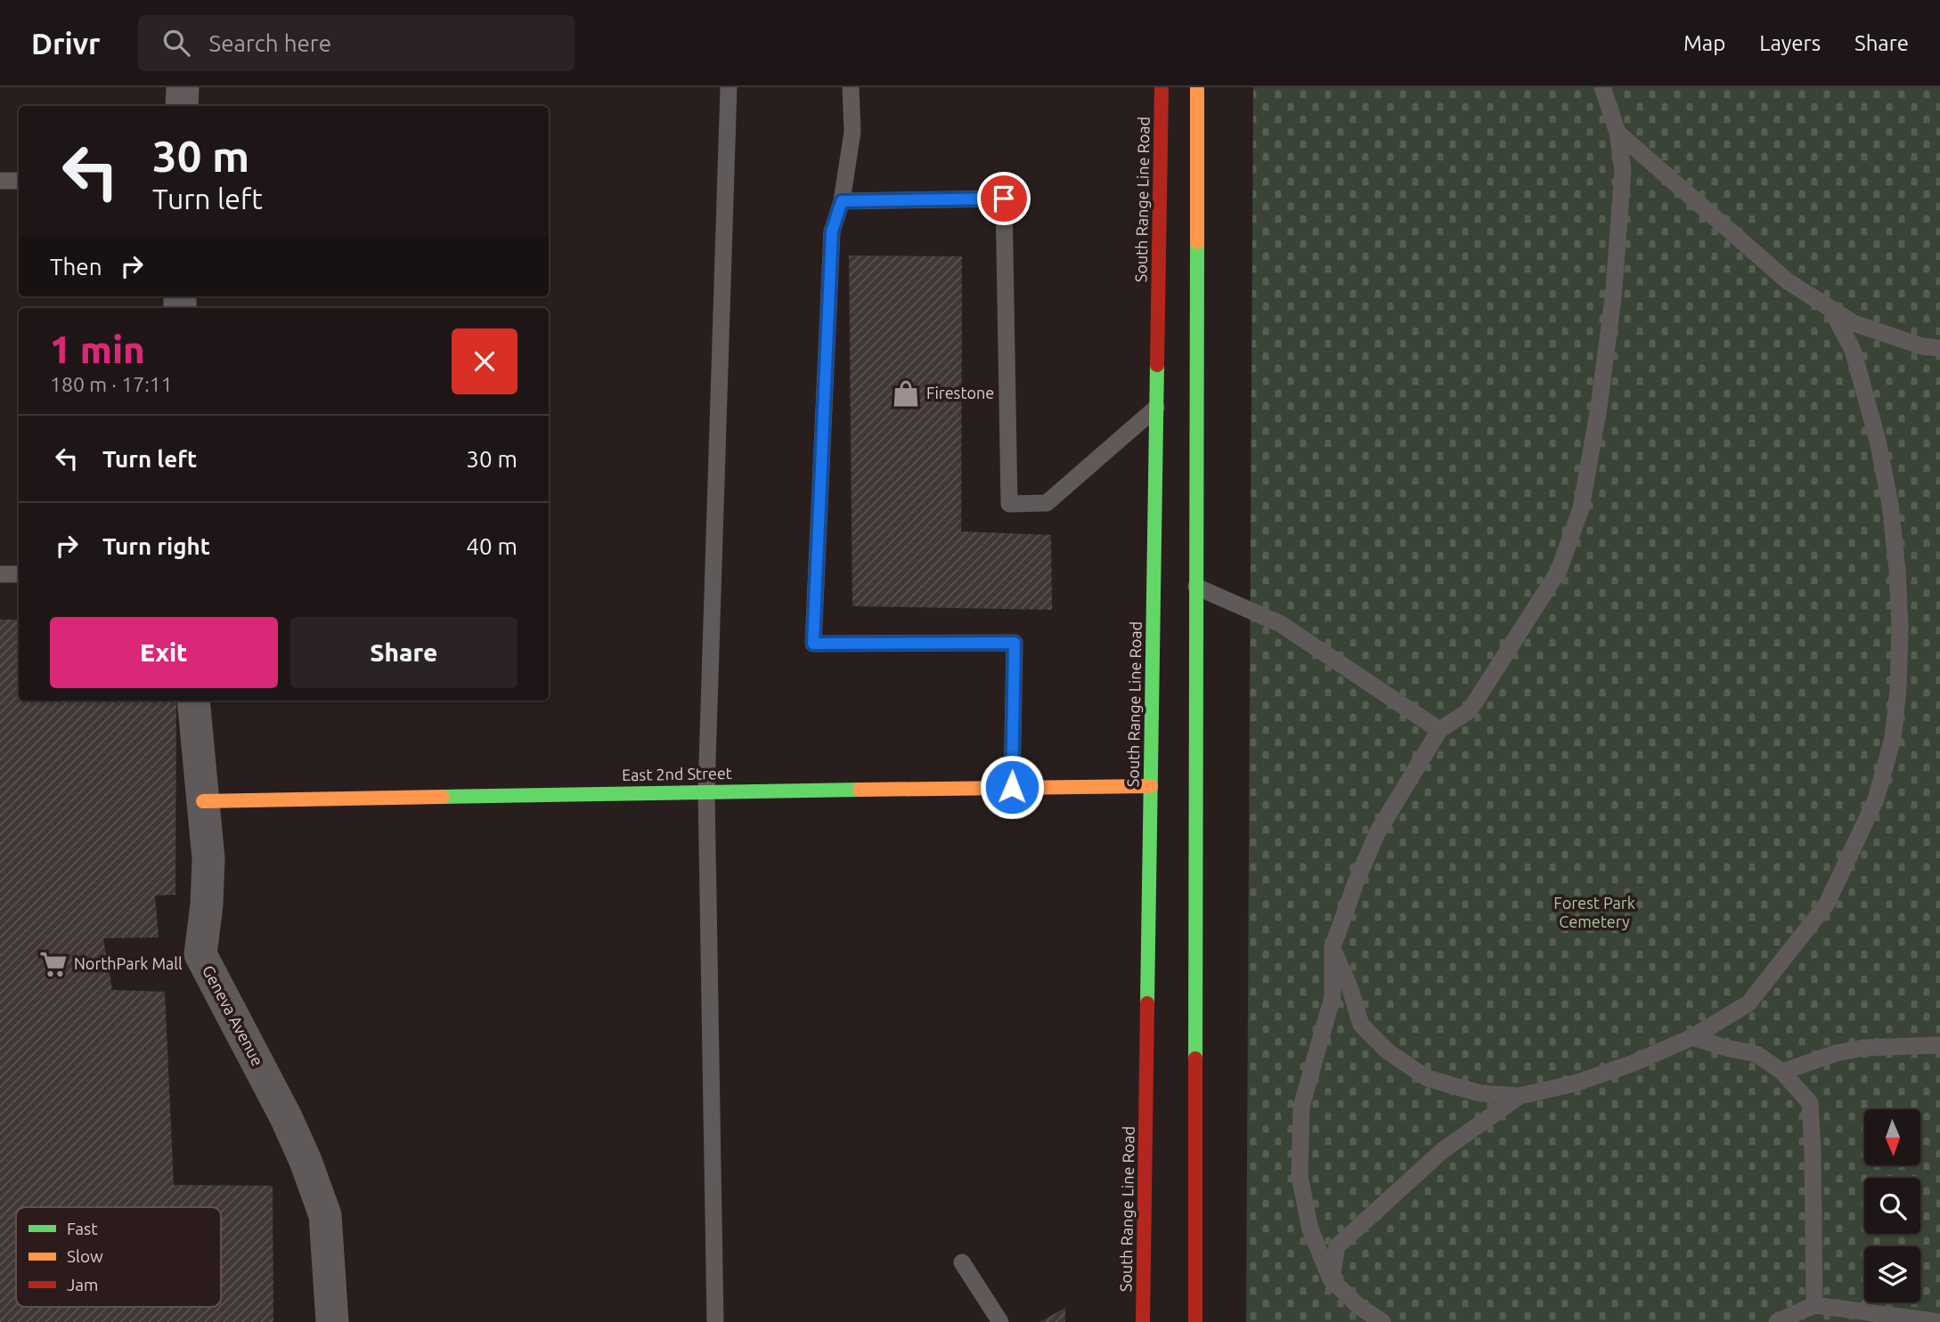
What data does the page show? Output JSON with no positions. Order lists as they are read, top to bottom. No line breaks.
{"streets":{"main road":["South Range Line Road","East 2nd Street"],"street":["Geneva Avenue"]},"crossings":[["South Range Line Road","East 2nd Street"],["East 2nd Street","Geneva Avenue"]],"parks":["Forest Park Cemetery"],"places":{"shop":["Firestone"],"supermarket":["NorthPark Mall"]},"legend":["Fast","Slow","Jam"],"north":"bottom","page":{"header":"Drivr","search":"Search here","nav":["Map","Layers","Share"],"turn":["30 m","Turn left"],"then":"Then","heading":["1 min","180 m · 17:11"],"list":[{"name":"Turn left","value":"30 m"},{"name":"Turn right","value":"40 m"}],"buttons":["Exit","Share"]}}
